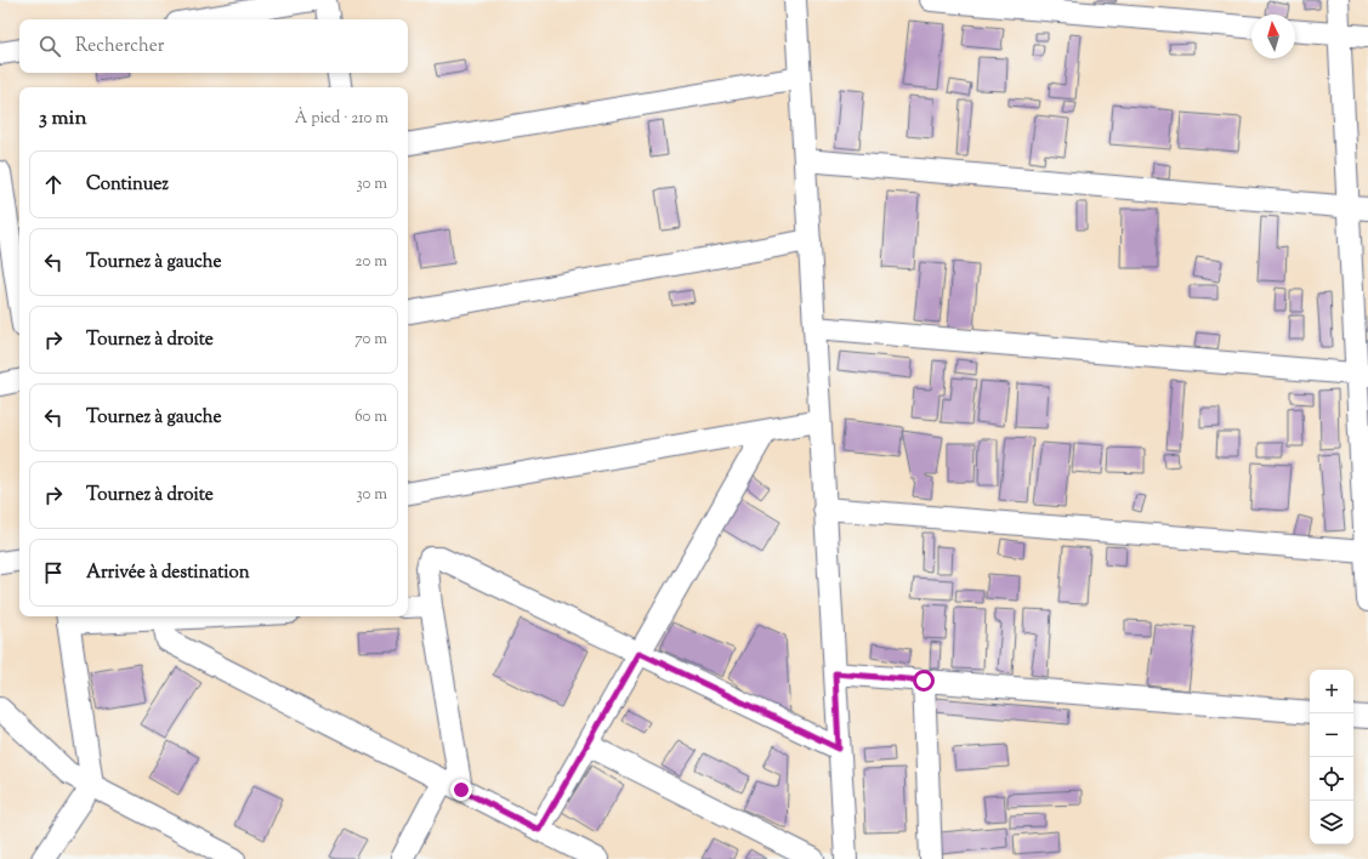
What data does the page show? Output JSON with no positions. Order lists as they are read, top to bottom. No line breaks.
{"north":"top","page":{"search":"Rechercher","heading":["3 min","À pied · 210 m"],"list":[["Continuez","30 m"],["Tournez à gauche","20 m"],["Tournez à droite","70 m"],["Tournez à gauche","60 m"],["Tournez à droite","30 m"],"Arrivée à destination"],"map_buttons":["+","−"]}}
